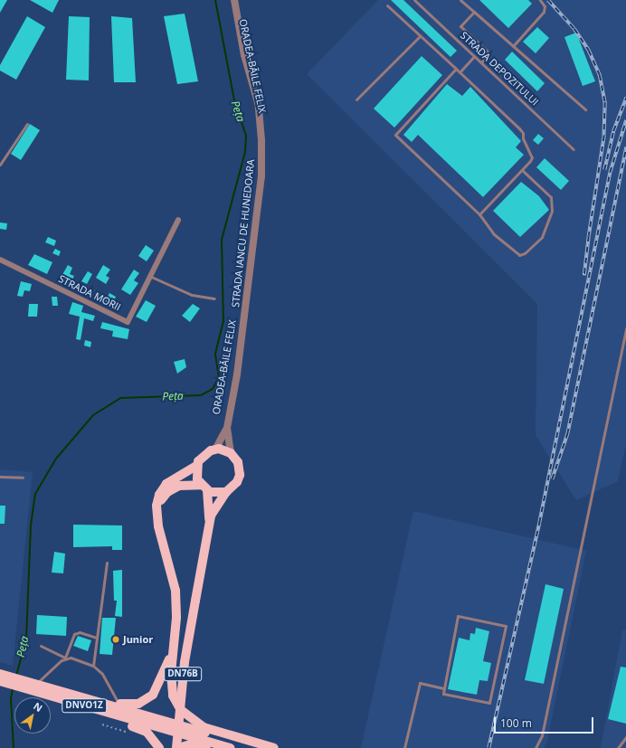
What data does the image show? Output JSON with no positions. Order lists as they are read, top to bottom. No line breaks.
{"streets":{"highway":["DN76B","DNVO1Z"],"street":["STRADA IANCU DE HUNEDOARA","STRADA MORII"],"lane":["STRADA DEPOZITULUI"]},"crossings":[["STRADA IANCU DE HUNEDOARA","DN76B"]],"water":["Peța"],"places":["Junior"],"scale_bar":"100 m","north":"top right"}
